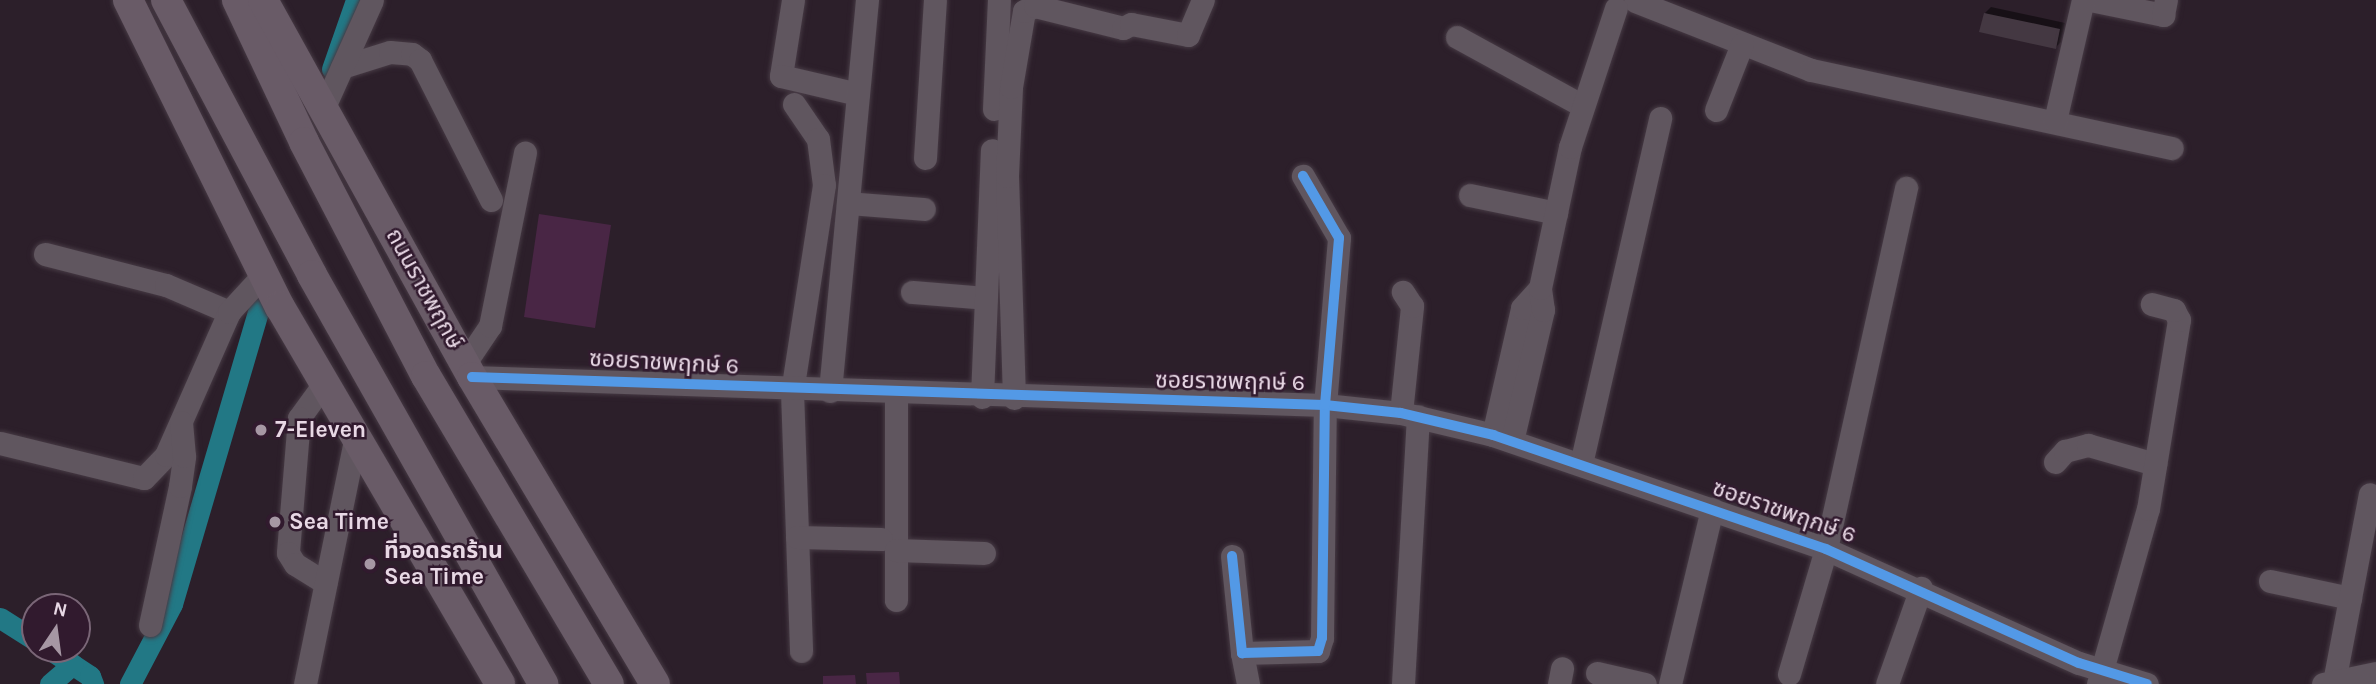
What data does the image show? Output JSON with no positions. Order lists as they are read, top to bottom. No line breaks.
{"streets":{"main road":["ถนนราชพฤกษ์"],"street":["ซอยราชพฤกษ์ 6"]},"crossings":[["ถนนราชพฤกษ์","ซอยราชพฤกษ์ 6"]],"places":["7-Eleven","Sea Time","ที่จอดรถร้าน Sea Time"],"north":"top"}
